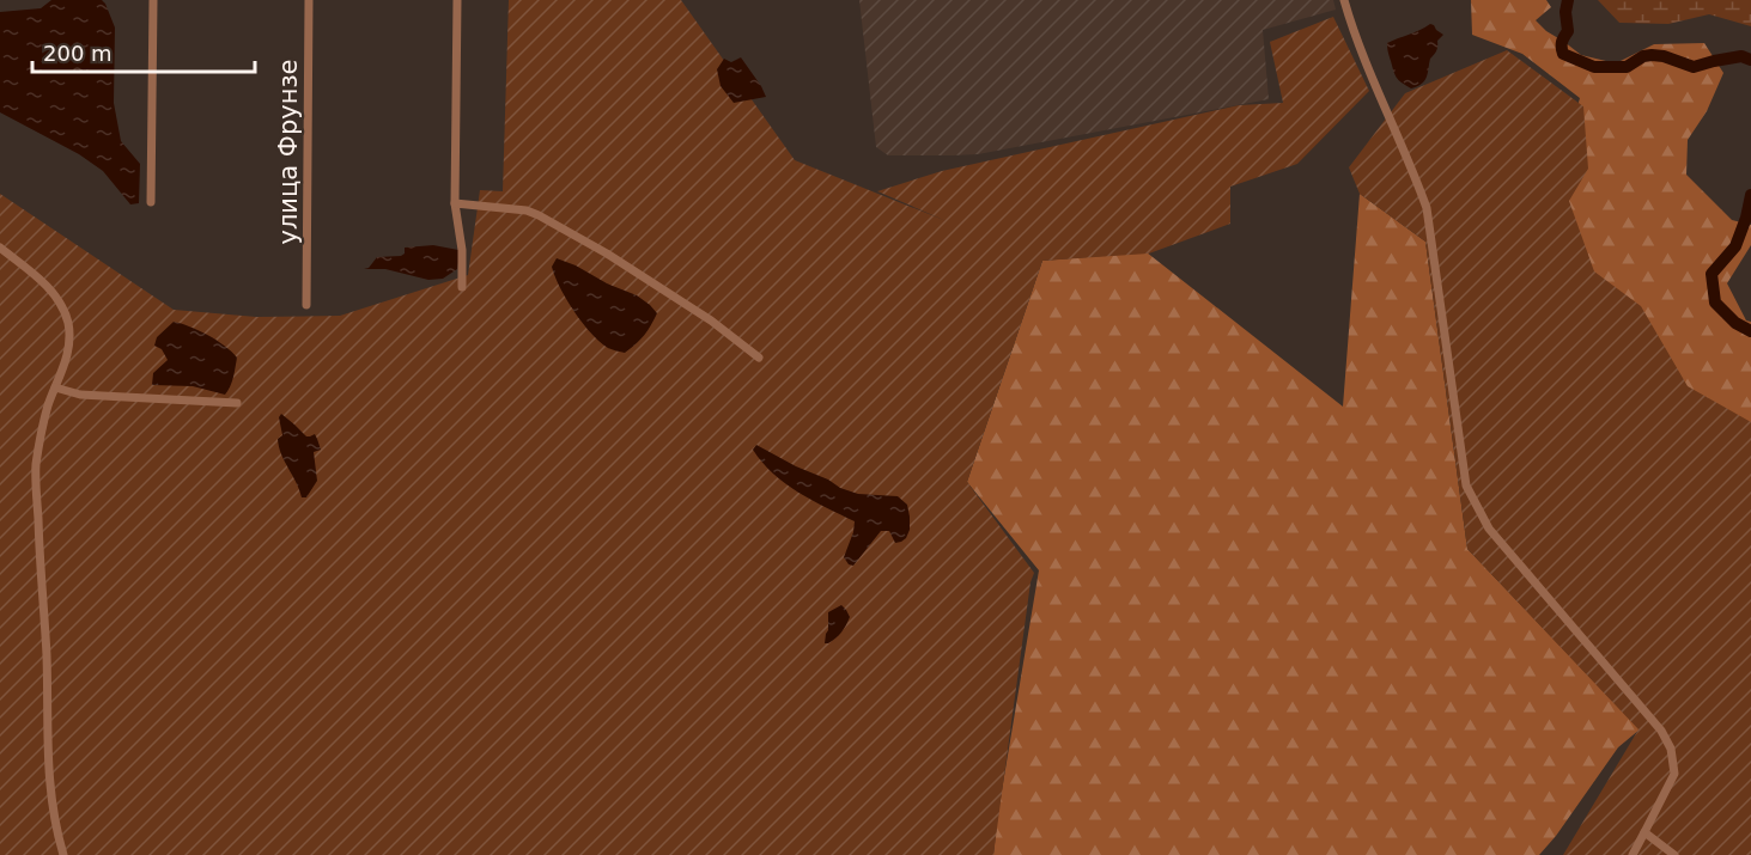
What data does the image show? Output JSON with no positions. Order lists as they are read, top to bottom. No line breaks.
{"streets":{"street":["улица Фрунзе"]},"scale_bar":"200 m"}
